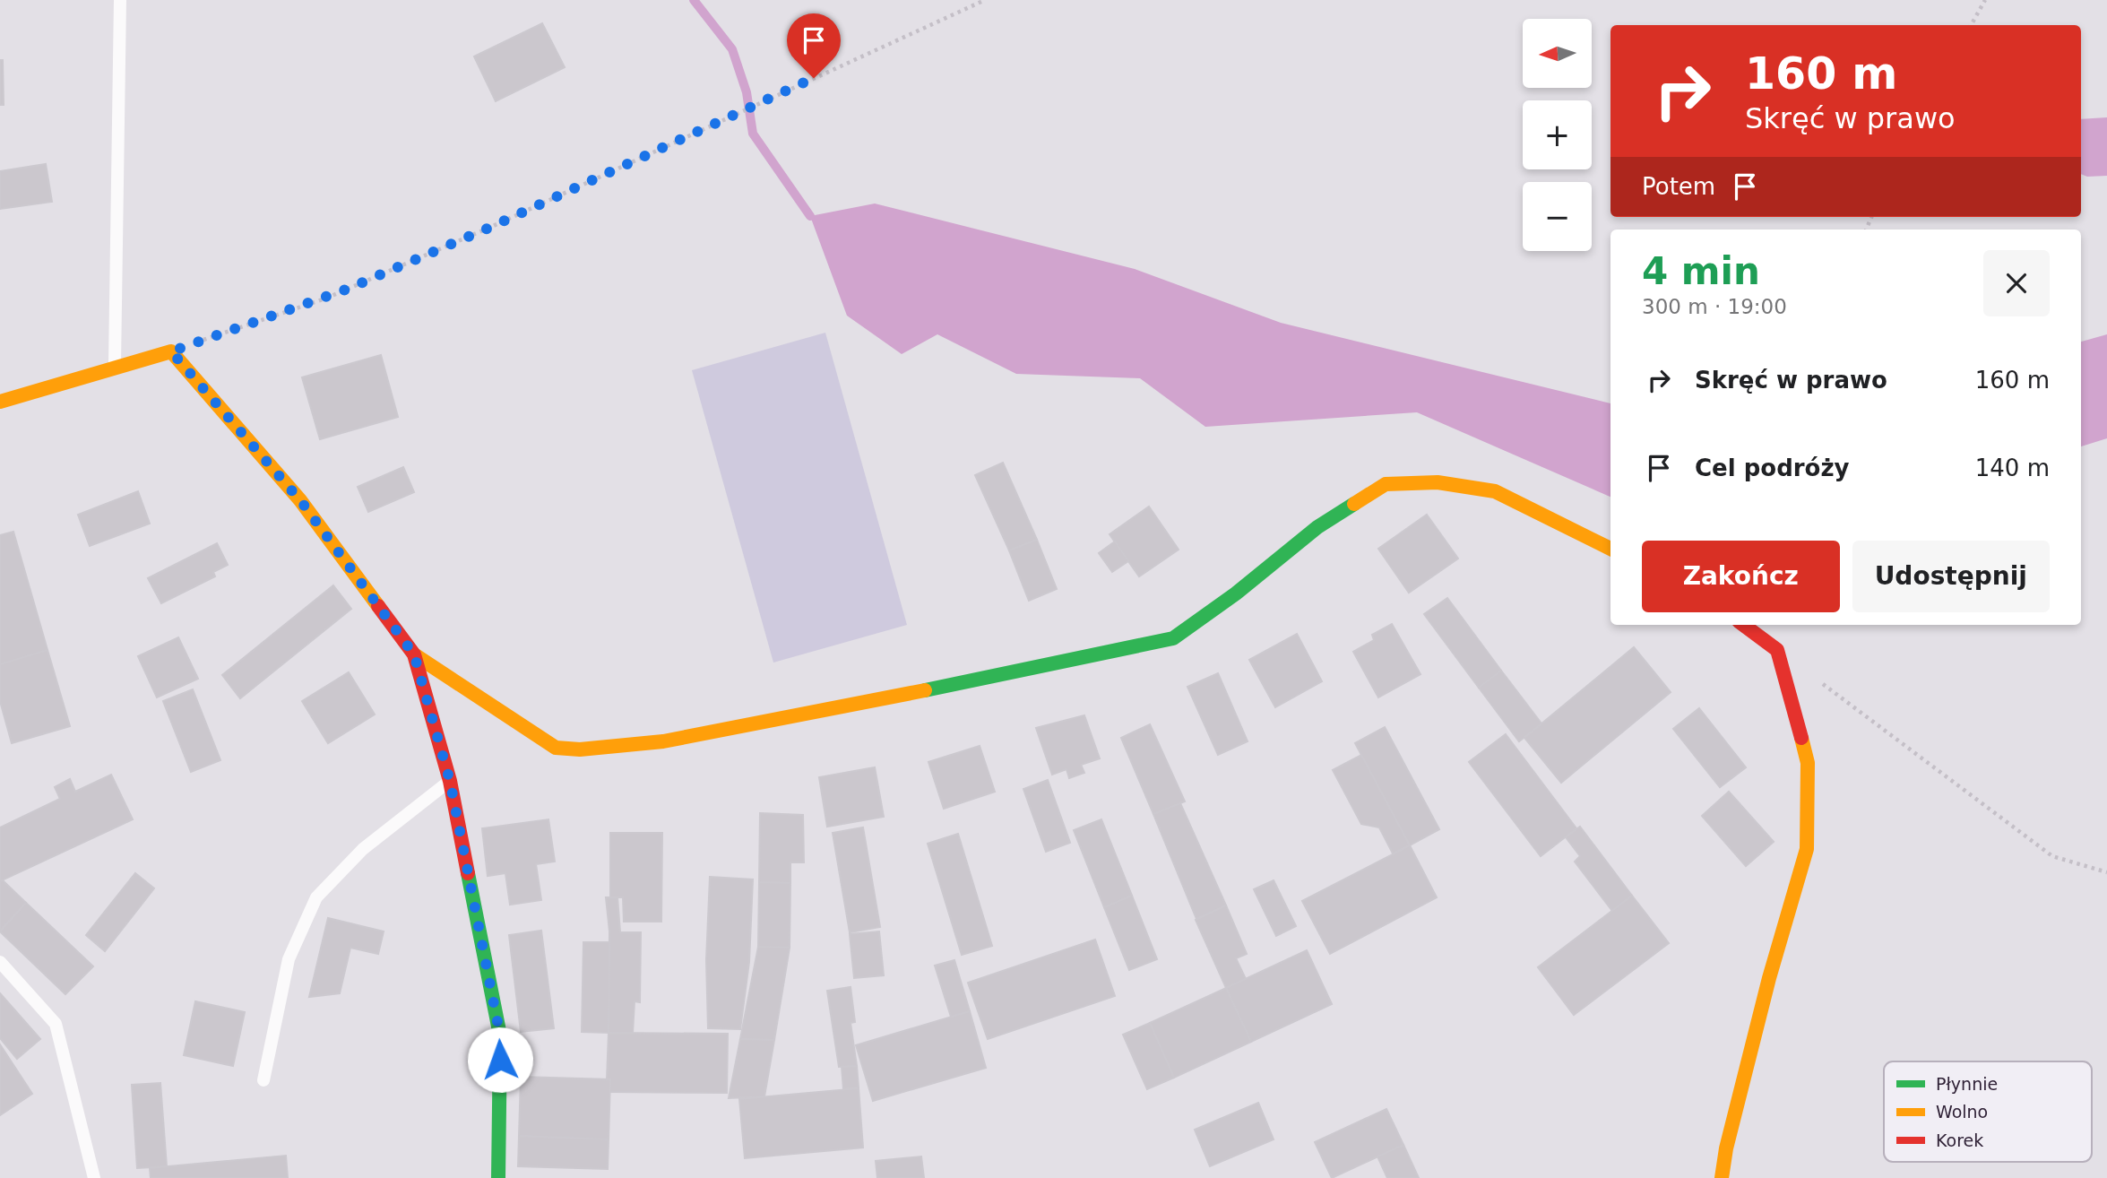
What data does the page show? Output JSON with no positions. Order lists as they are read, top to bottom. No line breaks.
{"legend":["Płynnie","Wolno","Korek"],"north":"left","page":{"map_buttons":["+","−"],"turn":["160 m","Skręć w prawo"],"then":"Potem","heading":["4 min","300 m · 19:00"],"list":[{"name":"Skręć w prawo","value":"160 m"},{"name":"Cel podróży","value":"140 m"}],"buttons":["Zakończ","Udostępnij"]}}
